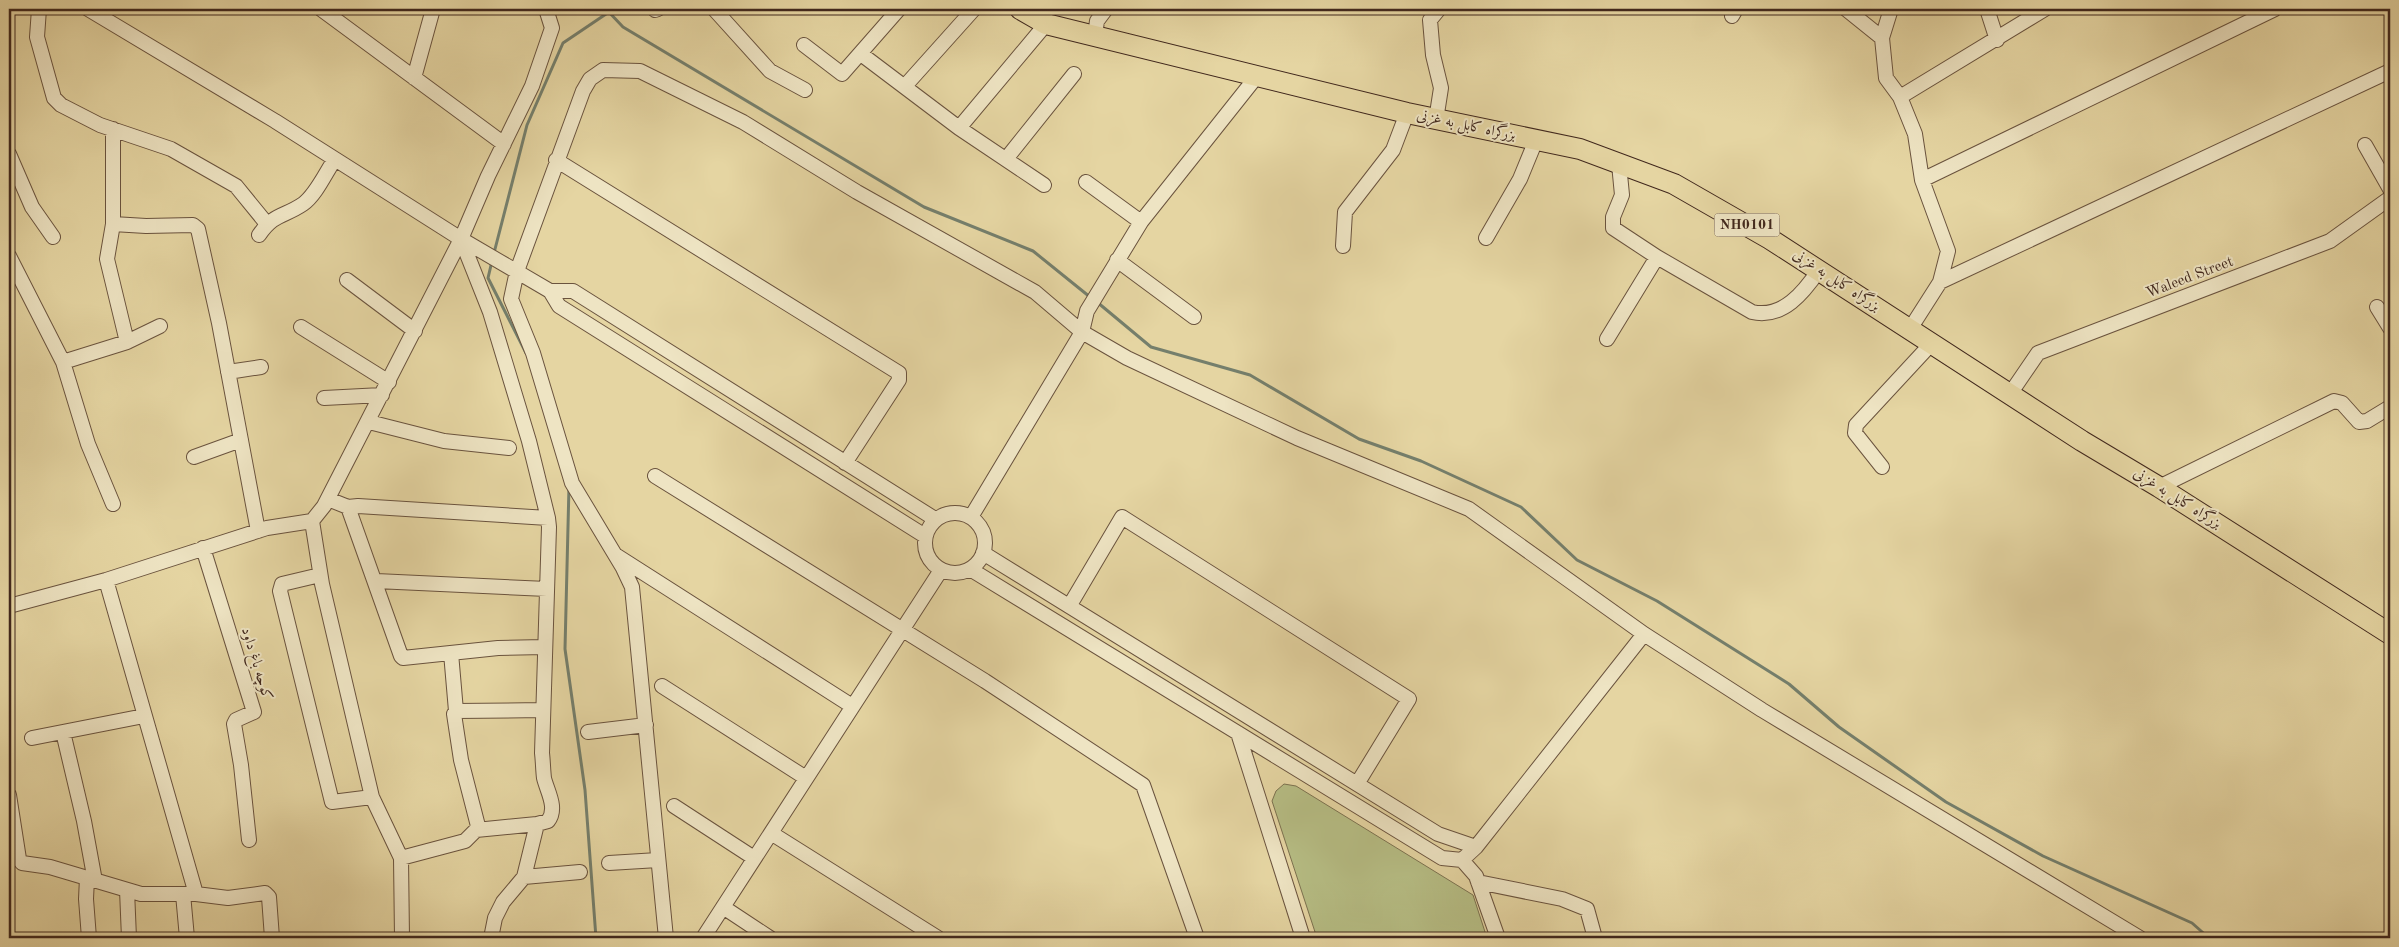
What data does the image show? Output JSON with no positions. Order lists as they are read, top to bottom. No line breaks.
{"streets":{"highway":["بزرگراه کابل به غزنی","NH0101"],"street":["Waleed Street","کوچه باغ داود"]},"crossings":[["بزرگراه کابل به غزنی","Waleed Street"]]}
